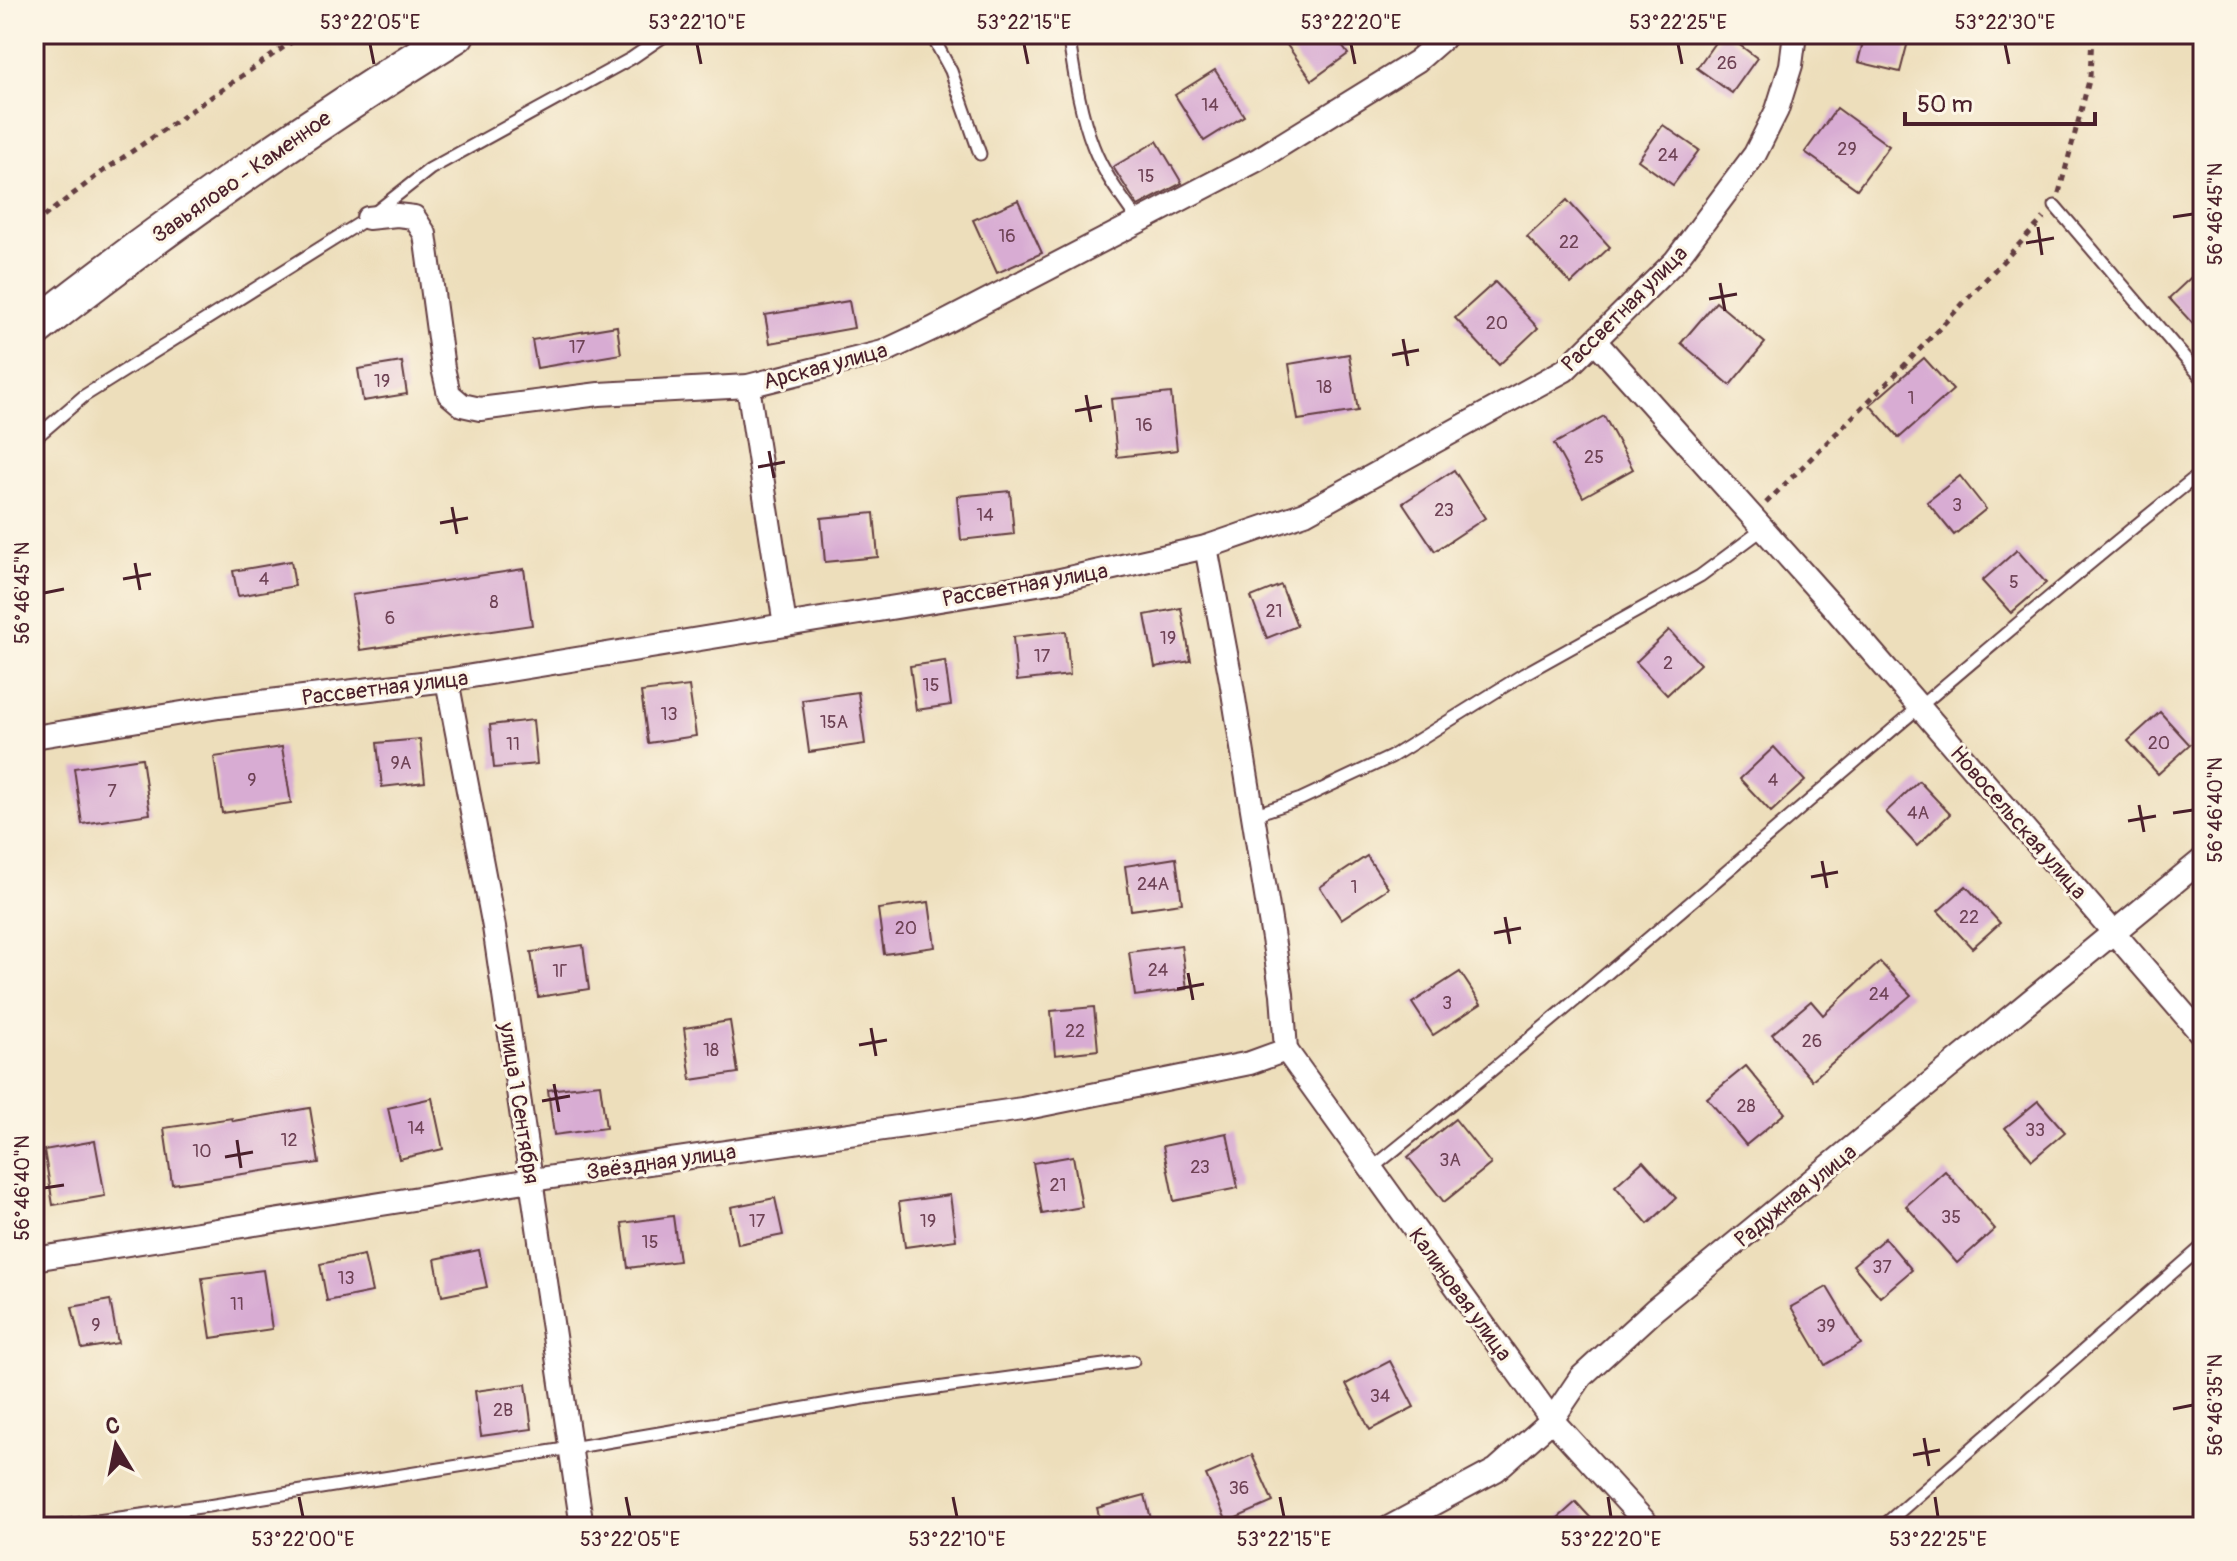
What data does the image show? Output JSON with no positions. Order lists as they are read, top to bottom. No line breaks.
{"streets":{"main road":["Завьялово - Каменное"],"street":["Рассветная улица","Арская улица","Новосельская улица","улица 1 Сентября","Звёздная улица","Радужная улица","Калиновая улица"]},"crossings":[["Рассветная улица","Новосельская улица"],["Рассветная улица","улица 1 Сентября"],["Новосельская улица","Радужная улица"],["улица 1 Сентября","Звёздная улица"],["Звёздная улица","Калиновая улица"],["Радужная улица","Калиновая улица"]],"house_numbers":["26","14","29","24","15","16","22","20","17","19","18","1","16","25","3","23","14","4","5","8","21","6","19","17","2","15","13","15А","20","11","9А","9","4","7","4А","24А","1","22","20","24","1Г","24","3","22","26","18","28","14","33","12","10","3А","23","21","35","17","19","15","37","13","11","9","39","34","2В","36"],"scale_bar":"50 m","north":"top","coordinates":["53°22'05\"E","53°22'10\"E","53°22'15\"E","53°22'20\"E","53°22'25\"E","53°22'30\"E","56°46'45\"N","56°46'40\"N","56°46'35\"N","53°22'00\"E"]}
